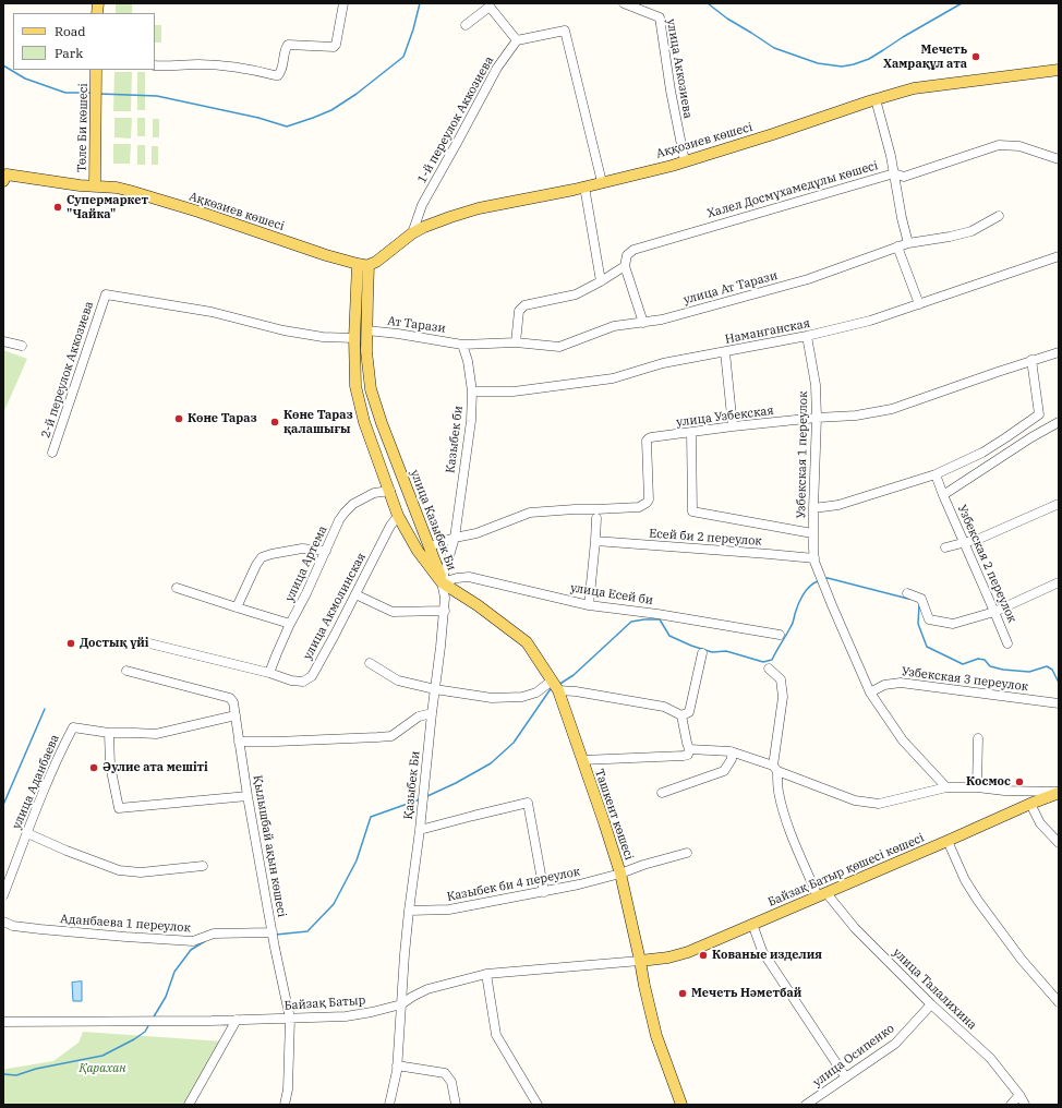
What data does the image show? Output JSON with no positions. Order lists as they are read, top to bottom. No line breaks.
{"streets":{"main road":["Төле Би көшесі","Аққозиев көшесі","Ақкөзиев көшесі","улица Казыбек Би","Ташкент көшесі","Байзақ Батыр қөшесі көшесі"],"street":["улица Аккозиева","1-й переулок Аккозиева","Халел Досмұхамедұлы көшесі","улица Ат Тарази","Ат Тарази","Наманганская","2-й переулок Аккозиева","улица Узбекская","Казыбек би","Узбекская 1 переулок","Есей би 2 переулок","улица Артема","Узбекская 2 переулок","улица Есей би","улица Акмолинская","Узбекская 3 переулок","улица Аданбаева","Қазыбек Би","Қылышбай ақын көшесі","Казыбек би 4 переулок","Аданбаева 1 переулок","улица Талалихина","Байзақ Батыр","улица Осипенко"]},"crossings":[["улица Аккозиева","Аққозиев көшесі"],["1-й переулок Аккозиева","Аққозиев көшесі"],["Төле Би көшесі","Ақкөзиев көшесі"],["Аққозиев көшесі","Ақкөзиев көшесі"],["Аққозиев көшесі","улица Казыбек Би"],["Ақкөзиев көшесі","улица Казыбек Би"],["улица Ат Тарази","Ат Тарази"],["улица Ат Тарази","Казыбек би"],["Ат Тарази","Казыбек би"],["Ат Тарази","улица Казыбек Би"],["Наманганская","Казыбек би"],["Наманганская","Узбекская 1 переулок"],["2-й переулок Аккозиева","улица Казыбек Би"],["улица Узбекская","Казыбек би"],["улица Узбекская","Узбекская 1 переулок"],["Казыбек би","улица Казыбек Би"],["Казыбек би","улица Есей би"],["Казыбек би","Қазыбек Би"],["Казыбек би","Ташкент көшесі"],["Узбекская 1 переулок","Есей би 2 переулок"],["Узбекская 1 переулок","Узбекская 3 переулок"],["улица Казыбек Би","улица Артема"],["улица Казыбек Би","улица Есей би"],["улица Казыбек Би","улица Акмолинская"],["улица Казыбек Би","Қазыбек Би"],["улица Казыбек Би","Ташкент көшесі"],["улица Артема","улица Акмолинская"],["улица Есей би","Қазыбек Би"],["улица Есей би","Ташкент көшесі"],["Қазыбек Би","Ташкент көшесі"],["Қазыбек Би","Казыбек би 4 переулок"],["Қазыбек Би","Байзақ Батыр"],["Ташкент көшесі","Байзақ Батыр қөшесі көшесі"],["Ташкент көшесі","Казыбек би 4 переулок"],["Ташкент көшесі","Байзақ Батыр"],["Қылышбай ақын көшесі","Аданбаева 1 переулок"],["Қылышбай ақын көшесі","Байзақ Батыр"],["Байзақ Батыр қөшесі көшесі","улица Талалихина"],["Байзақ Батыр қөшесі көшесі","Байзақ Батыр"],["улица Талалихина","улица Осипенко"]],"parks":["Қарахан"],"places":["Мечеть Хамрақұл ата","Супермаркет \"Чайка\"","Көне Тараз","Көне Тараз қалашығы","Достық үйі","Әулие ата мешіті","Космос","Кованые изделия","Мечеть Нәметбай"],"legend":["Road","Park"]}
